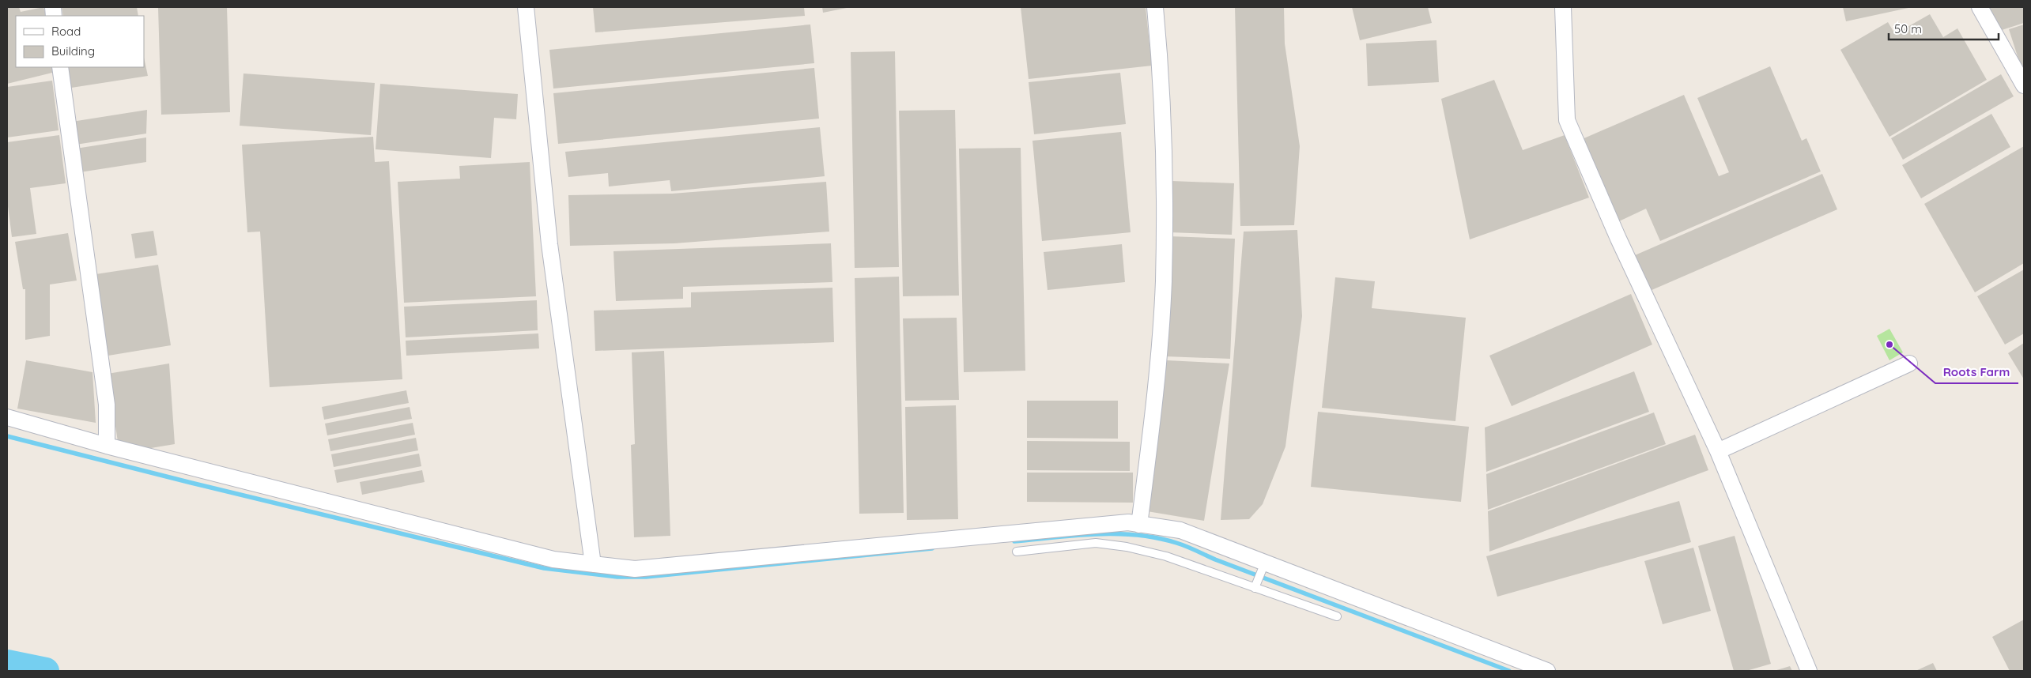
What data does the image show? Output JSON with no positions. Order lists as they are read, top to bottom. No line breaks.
{"places":["Roots Farm"],"legend":["Road","Building"],"scale_bar":"50 m"}
